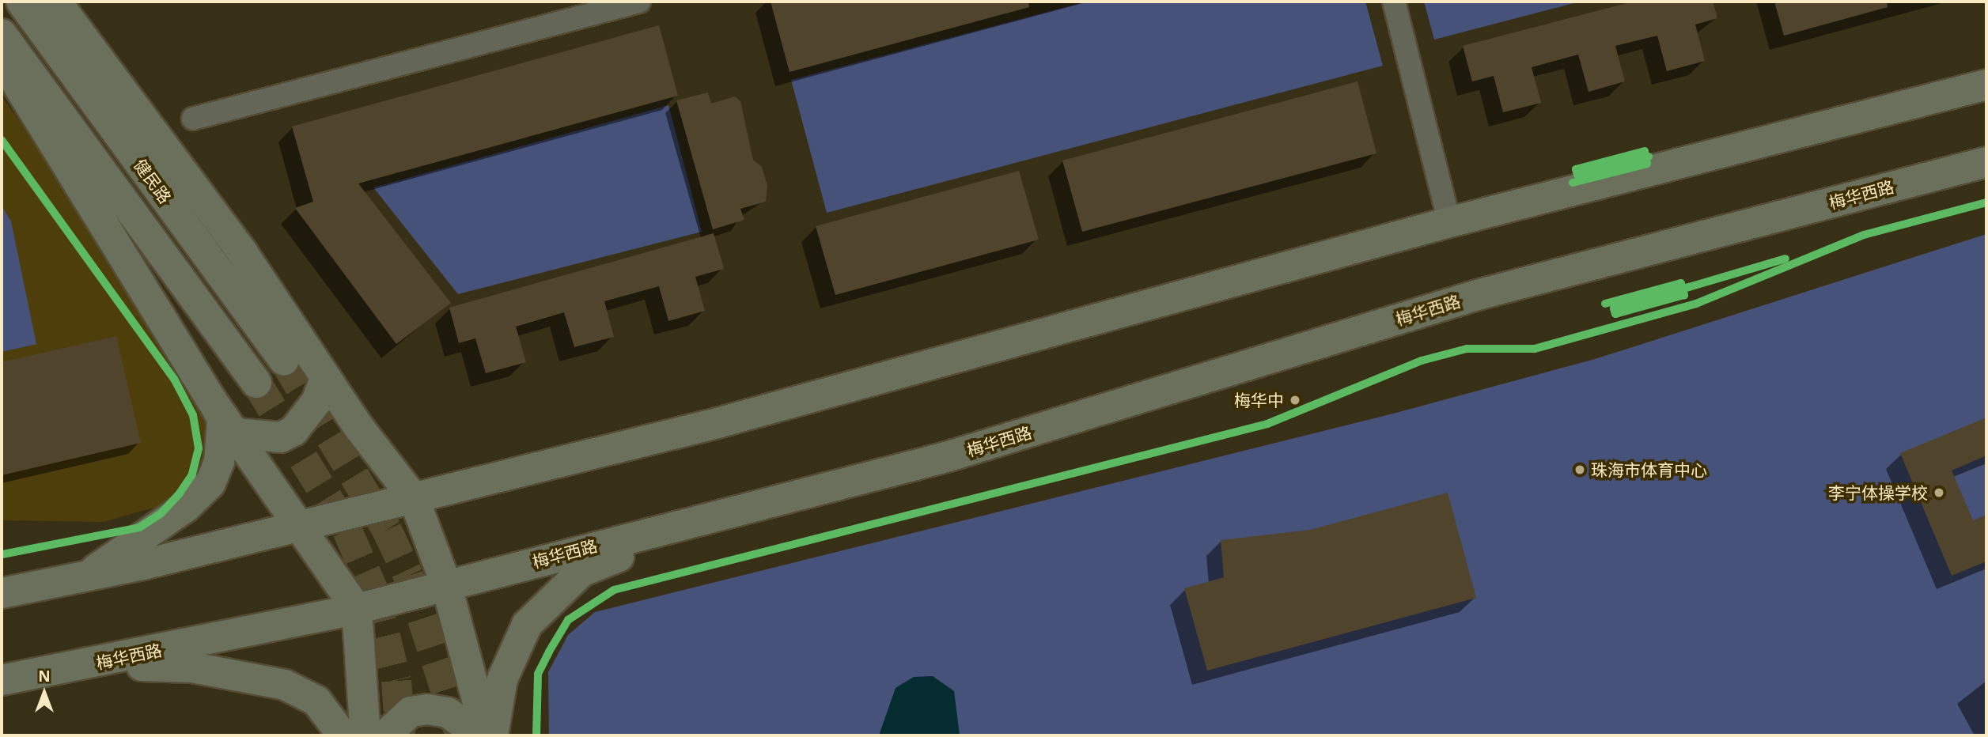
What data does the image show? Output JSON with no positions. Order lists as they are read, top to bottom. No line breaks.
{"streets":{"main road":["健民路","梅华西路"]},"places":["梅华中","珠海市体育中心","李宁体操学校"],"north":"top"}
